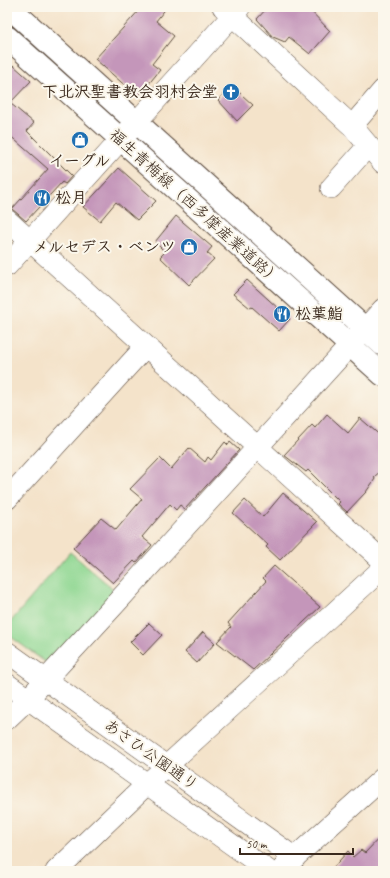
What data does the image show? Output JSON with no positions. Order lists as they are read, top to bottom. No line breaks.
{"streets":{"main road":["福生青梅線（西多摩産業道路）"],"street":["あさひ公園通り"]},"places":{"church":["下北沢聖書教会羽村会堂"],"shop":["イーグル","メルセデス・ベンツ"],"restaurant":["松月","松葉鮨"]},"scale_bar":"50 m"}
